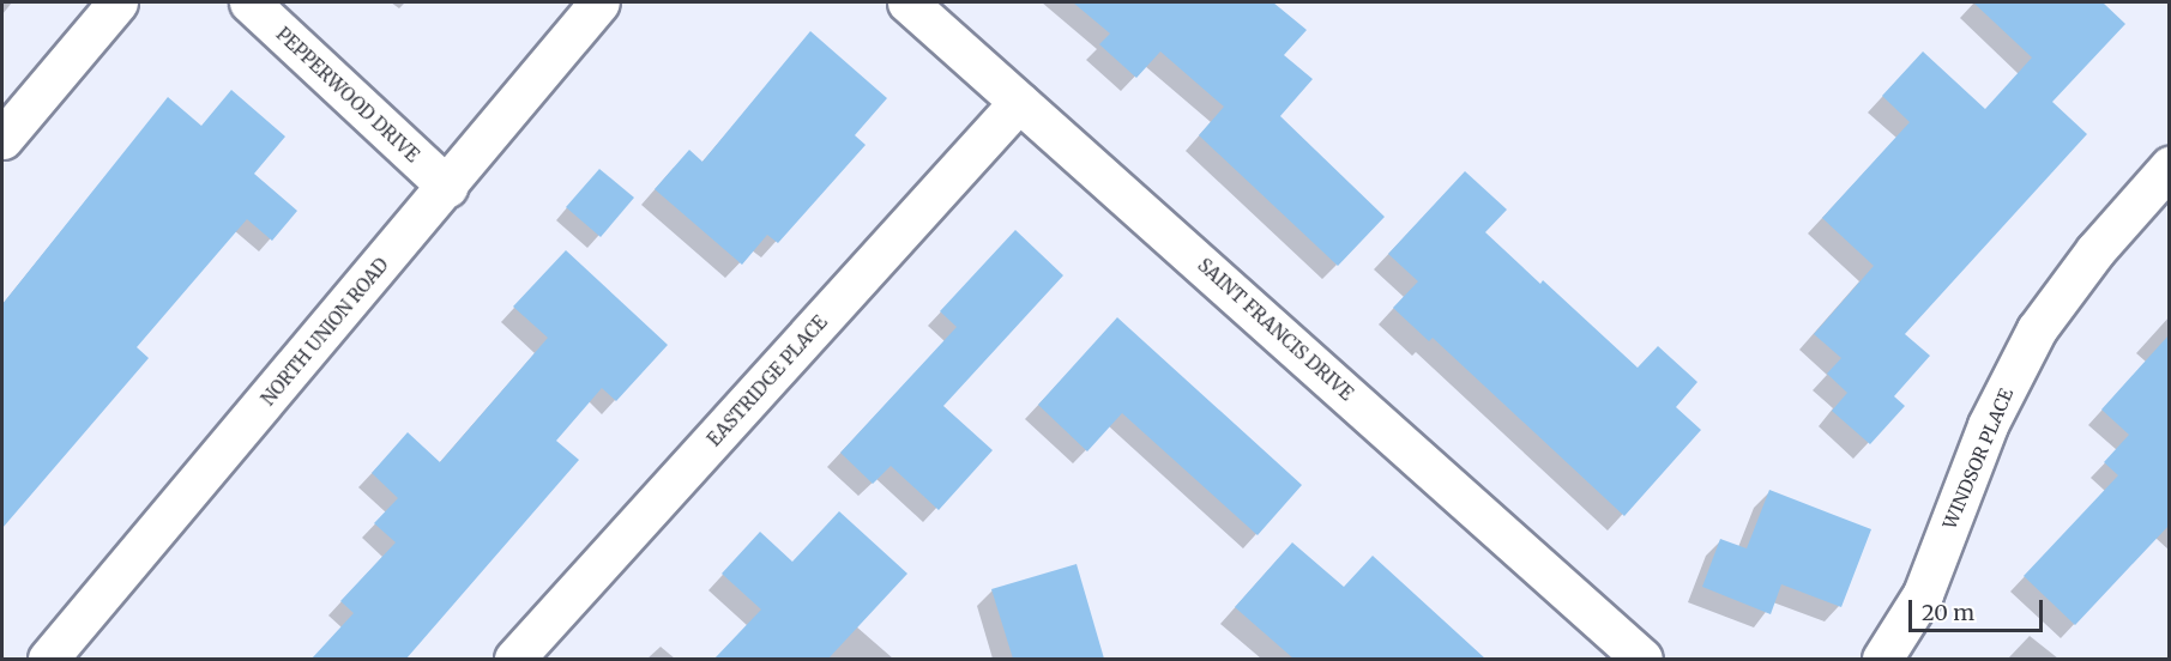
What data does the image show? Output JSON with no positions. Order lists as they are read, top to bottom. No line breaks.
{"streets":{"street":["PEPPERWOOD DRIVE","SAINT FRANCIS DRIVE","NORTH UNION ROAD","EASTRIDGE PLACE","WINDSOR PLACE"]},"crossings":[["PEPPERWOOD DRIVE","NORTH UNION ROAD"],["SAINT FRANCIS DRIVE","EASTRIDGE PLACE"]],"scale_bar":"20 m"}
